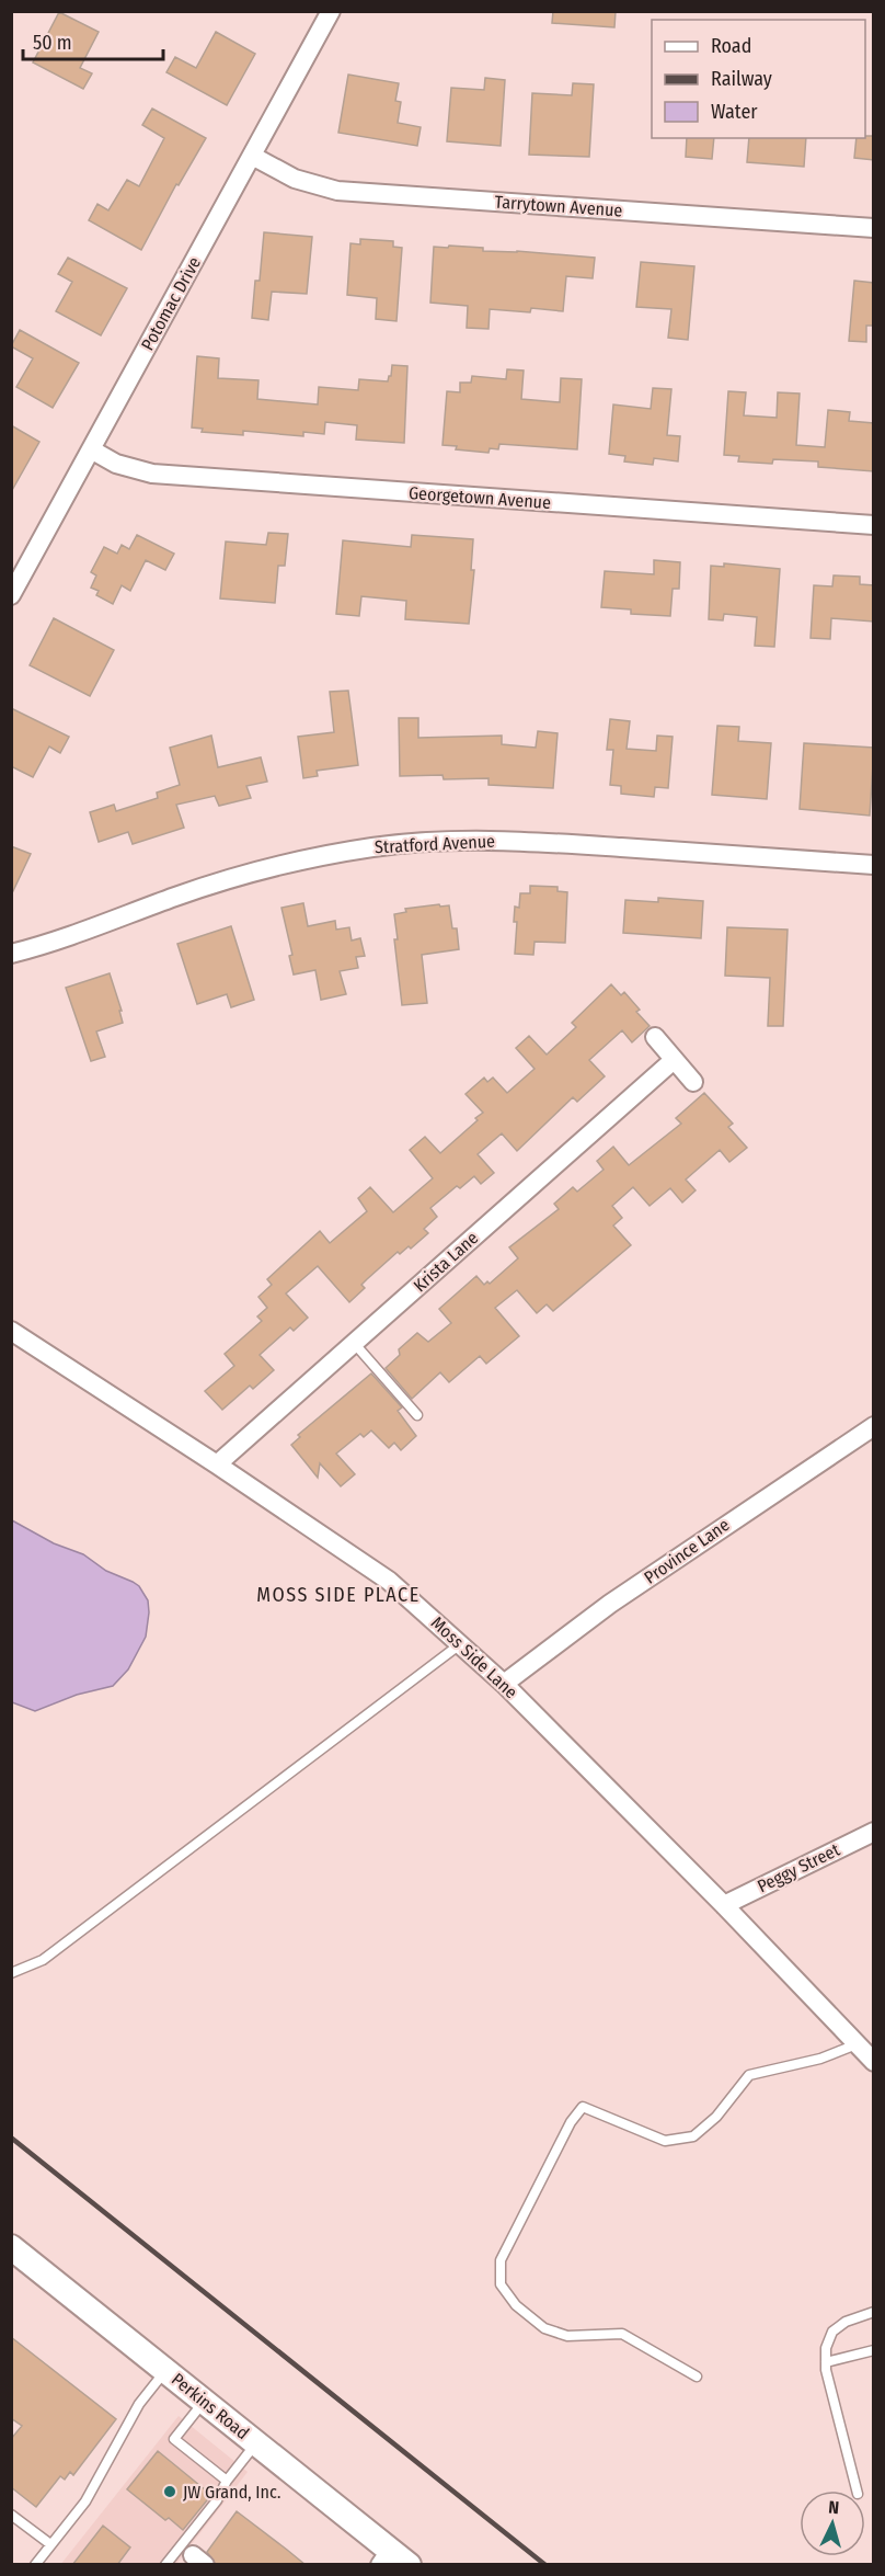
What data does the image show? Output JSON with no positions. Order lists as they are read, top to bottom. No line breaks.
{"streets":{"main road":["Perkins Road"],"street":["Tarrytown Avenue","Potomac Drive","Georgetown Avenue","Stratford Avenue","Krista Lane","Province Lane","Moss Side Lane","Peggy Street"]},"crossings":[["Tarrytown Avenue","Potomac Drive"],["Potomac Drive","Georgetown Avenue"],["Krista Lane","Moss Side Lane"],["Province Lane","Moss Side Lane"],["Moss Side Lane","Peggy Street"]],"districts":["MOSS SIDE PLACE"],"places":["JW Grand, Inc."],"legend":["Road","Railway","Water"],"scale_bar":"50 m","north":"top"}
